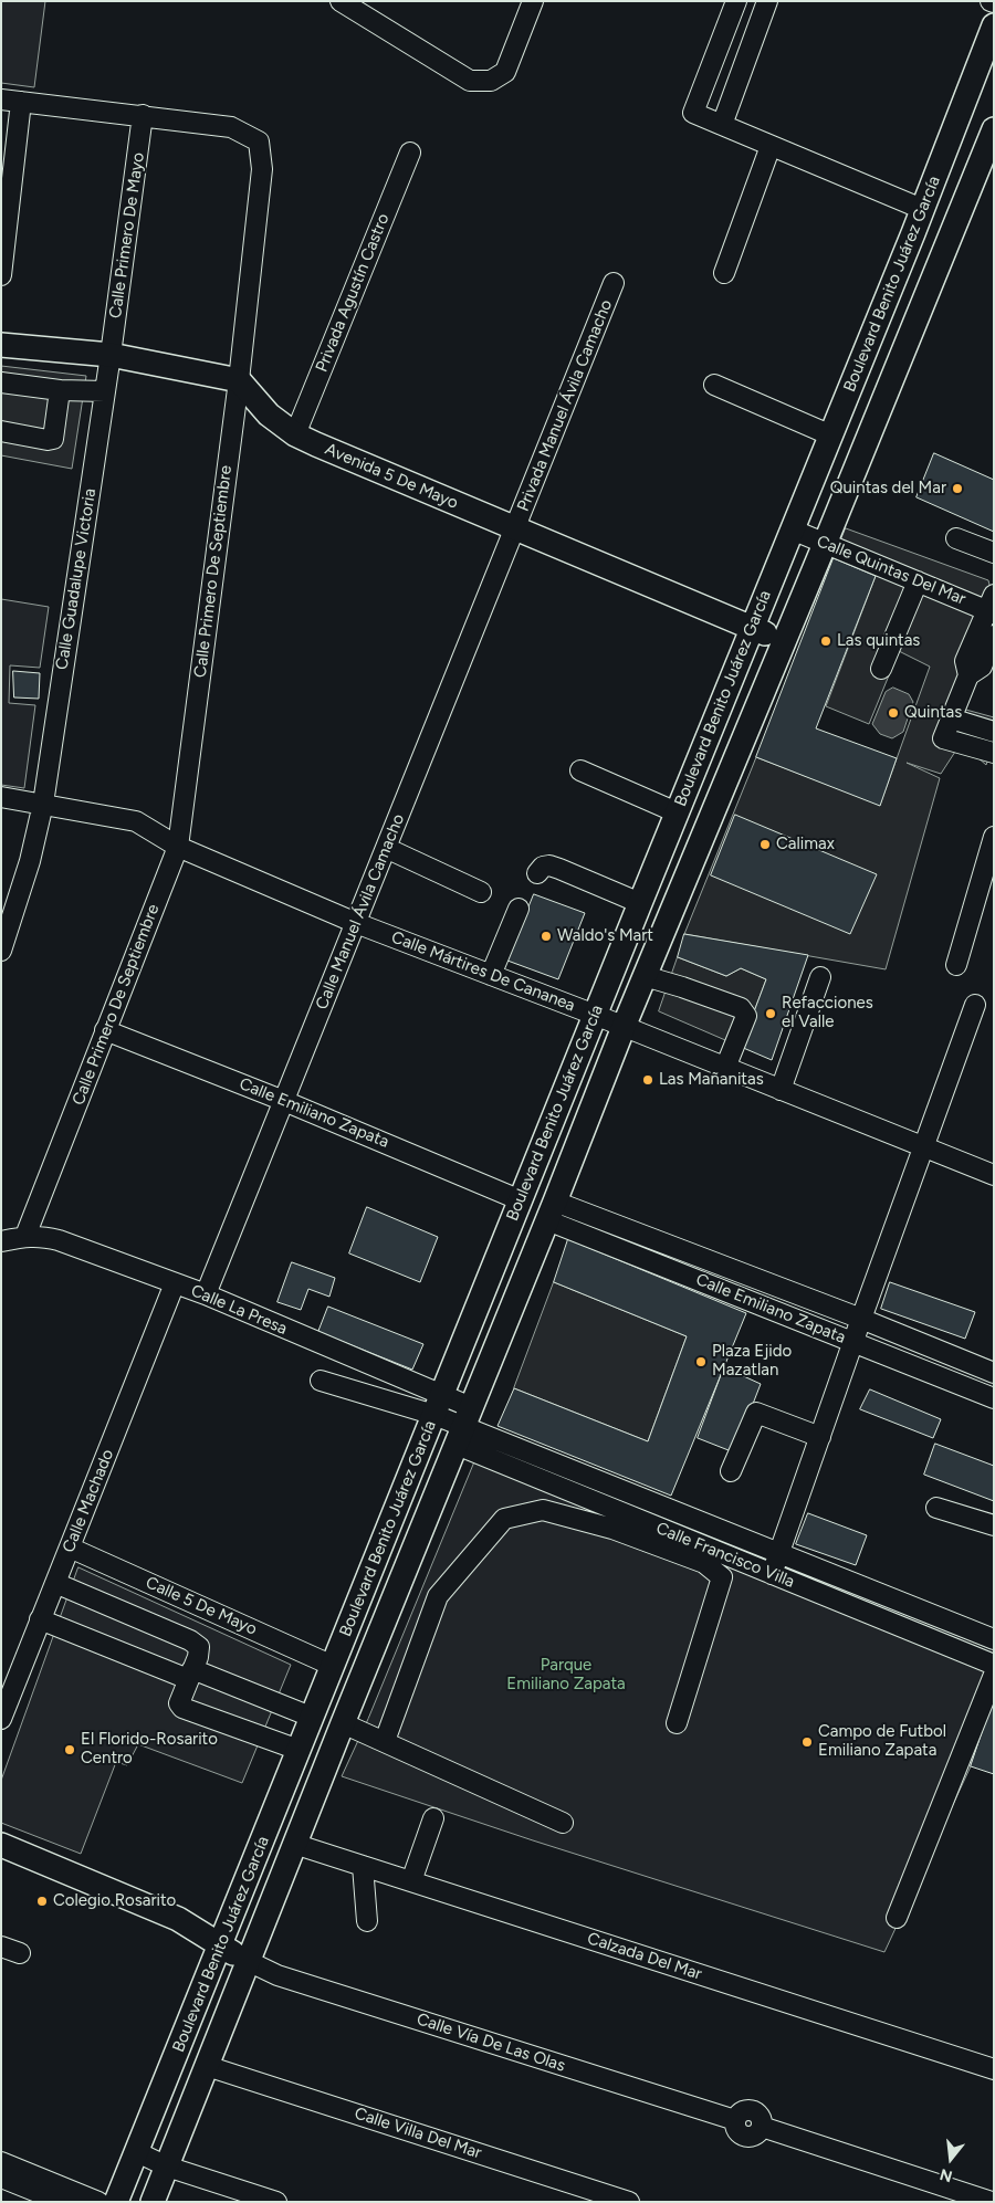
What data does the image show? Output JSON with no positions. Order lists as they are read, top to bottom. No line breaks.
{"streets":{"main road":["Boulevard Benito Juárez García","Avenida 5 De Mayo"],"street":["Calle Primero De Mayo","Privada Agustín Castro","Privada Manuel Ávila Camacho","Calle Quintas Del Mar","Calle Primero De Septiembre","Calle Guadalupe Victoria","Calle Manuel Ávila Camacho","Calle Mártires De Cananea","Calle Emiliano Zapata","Calle La Presa","Calle Machado","Calle Francisco Villa","Calle 5 De Mayo","Calzada Del Mar","Calle Vía De Las Olas","Calle Villa Del Mar"]},"crossings":[["Calle Primero De Mayo","Calle Primero De Septiembre"],["Calle Primero De Mayo","Calle Guadalupe Victoria"],["Boulevard Benito Juárez García","Avenida 5 De Mayo"],["Boulevard Benito Juárez García","Calle Quintas Del Mar"],["Boulevard Benito Juárez García","Calle Mártires De Cananea"],["Boulevard Benito Juárez García","Calle Emiliano Zapata"],["Boulevard Benito Juárez García","Calle La Presa"],["Boulevard Benito Juárez García","Calle Francisco Villa"],["Boulevard Benito Juárez García","Calle 5 De Mayo"],["Boulevard Benito Juárez García","Calzada Del Mar"],["Boulevard Benito Juárez García","Calle Vía De Las Olas"],["Boulevard Benito Juárez García","Calle Villa Del Mar"],["Privada Agustín Castro","Avenida 5 De Mayo"],["Privada Manuel Ávila Camacho","Avenida 5 De Mayo"],["Privada Manuel Ávila Camacho","Calle Manuel Ávila Camacho"],["Avenida 5 De Mayo","Calle Primero De Septiembre"],["Avenida 5 De Mayo","Calle Manuel Ávila Camacho"],["Calle Primero De Septiembre","Calle Mártires De Cananea"],["Calle Primero De Septiembre","Calle Emiliano Zapata"],["Calle Primero De Septiembre","Calle La Presa"],["Calle Guadalupe Victoria","Calle Mártires De Cananea"],["Calle Manuel Ávila Camacho","Calle Mártires De Cananea"],["Calle Manuel Ávila Camacho","Calle Emiliano Zapata"],["Calle Manuel Ávila Camacho","Calle La Presa"],["Calle La Presa","Calle Machado"],["Calle La Presa","Calle Francisco Villa"],["Calle Machado","Calle 5 De Mayo"]],"parks":["Parque Emiliano Zapata"],"places":["Quintas del Mar","Las quintas","Quintas","Calimax","Waldo's Mart","Refacciones el Valle","Las Mañanitas","Plaza Ejido Mazatlan","Campo de Futbol Emiliano Zapata","El Florido-Rosarito Centro","Colegio Rosarito"],"north":"bottom"}
